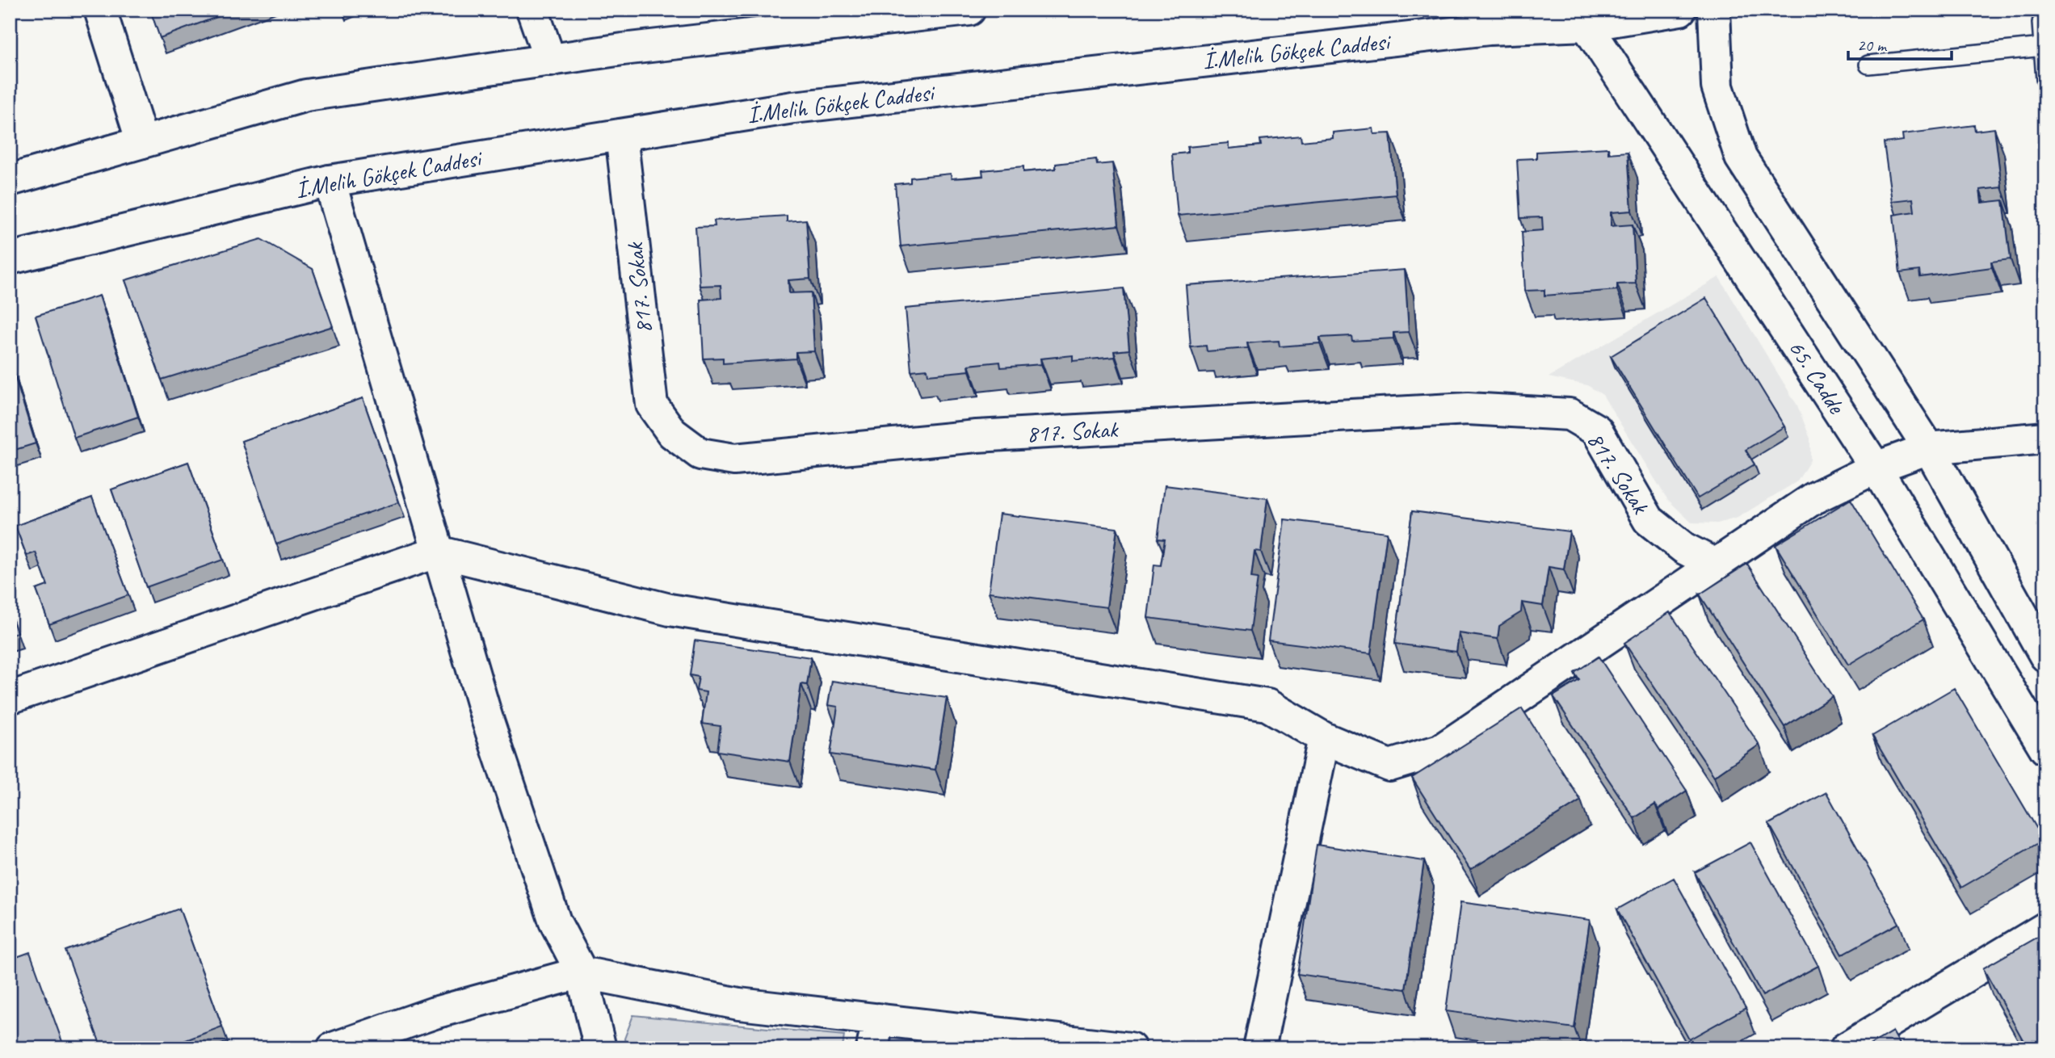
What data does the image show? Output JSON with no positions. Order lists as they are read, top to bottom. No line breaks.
{"streets":{"street":["İ.Melih Gökçek Caddesi","817. Sokak","65. Cadde"]},"crossings":[["İ.Melih Gökçek Caddesi","817. Sokak"],["İ.Melih Gökçek Caddesi","65. Cadde"]],"scale_bar":"20 m"}
